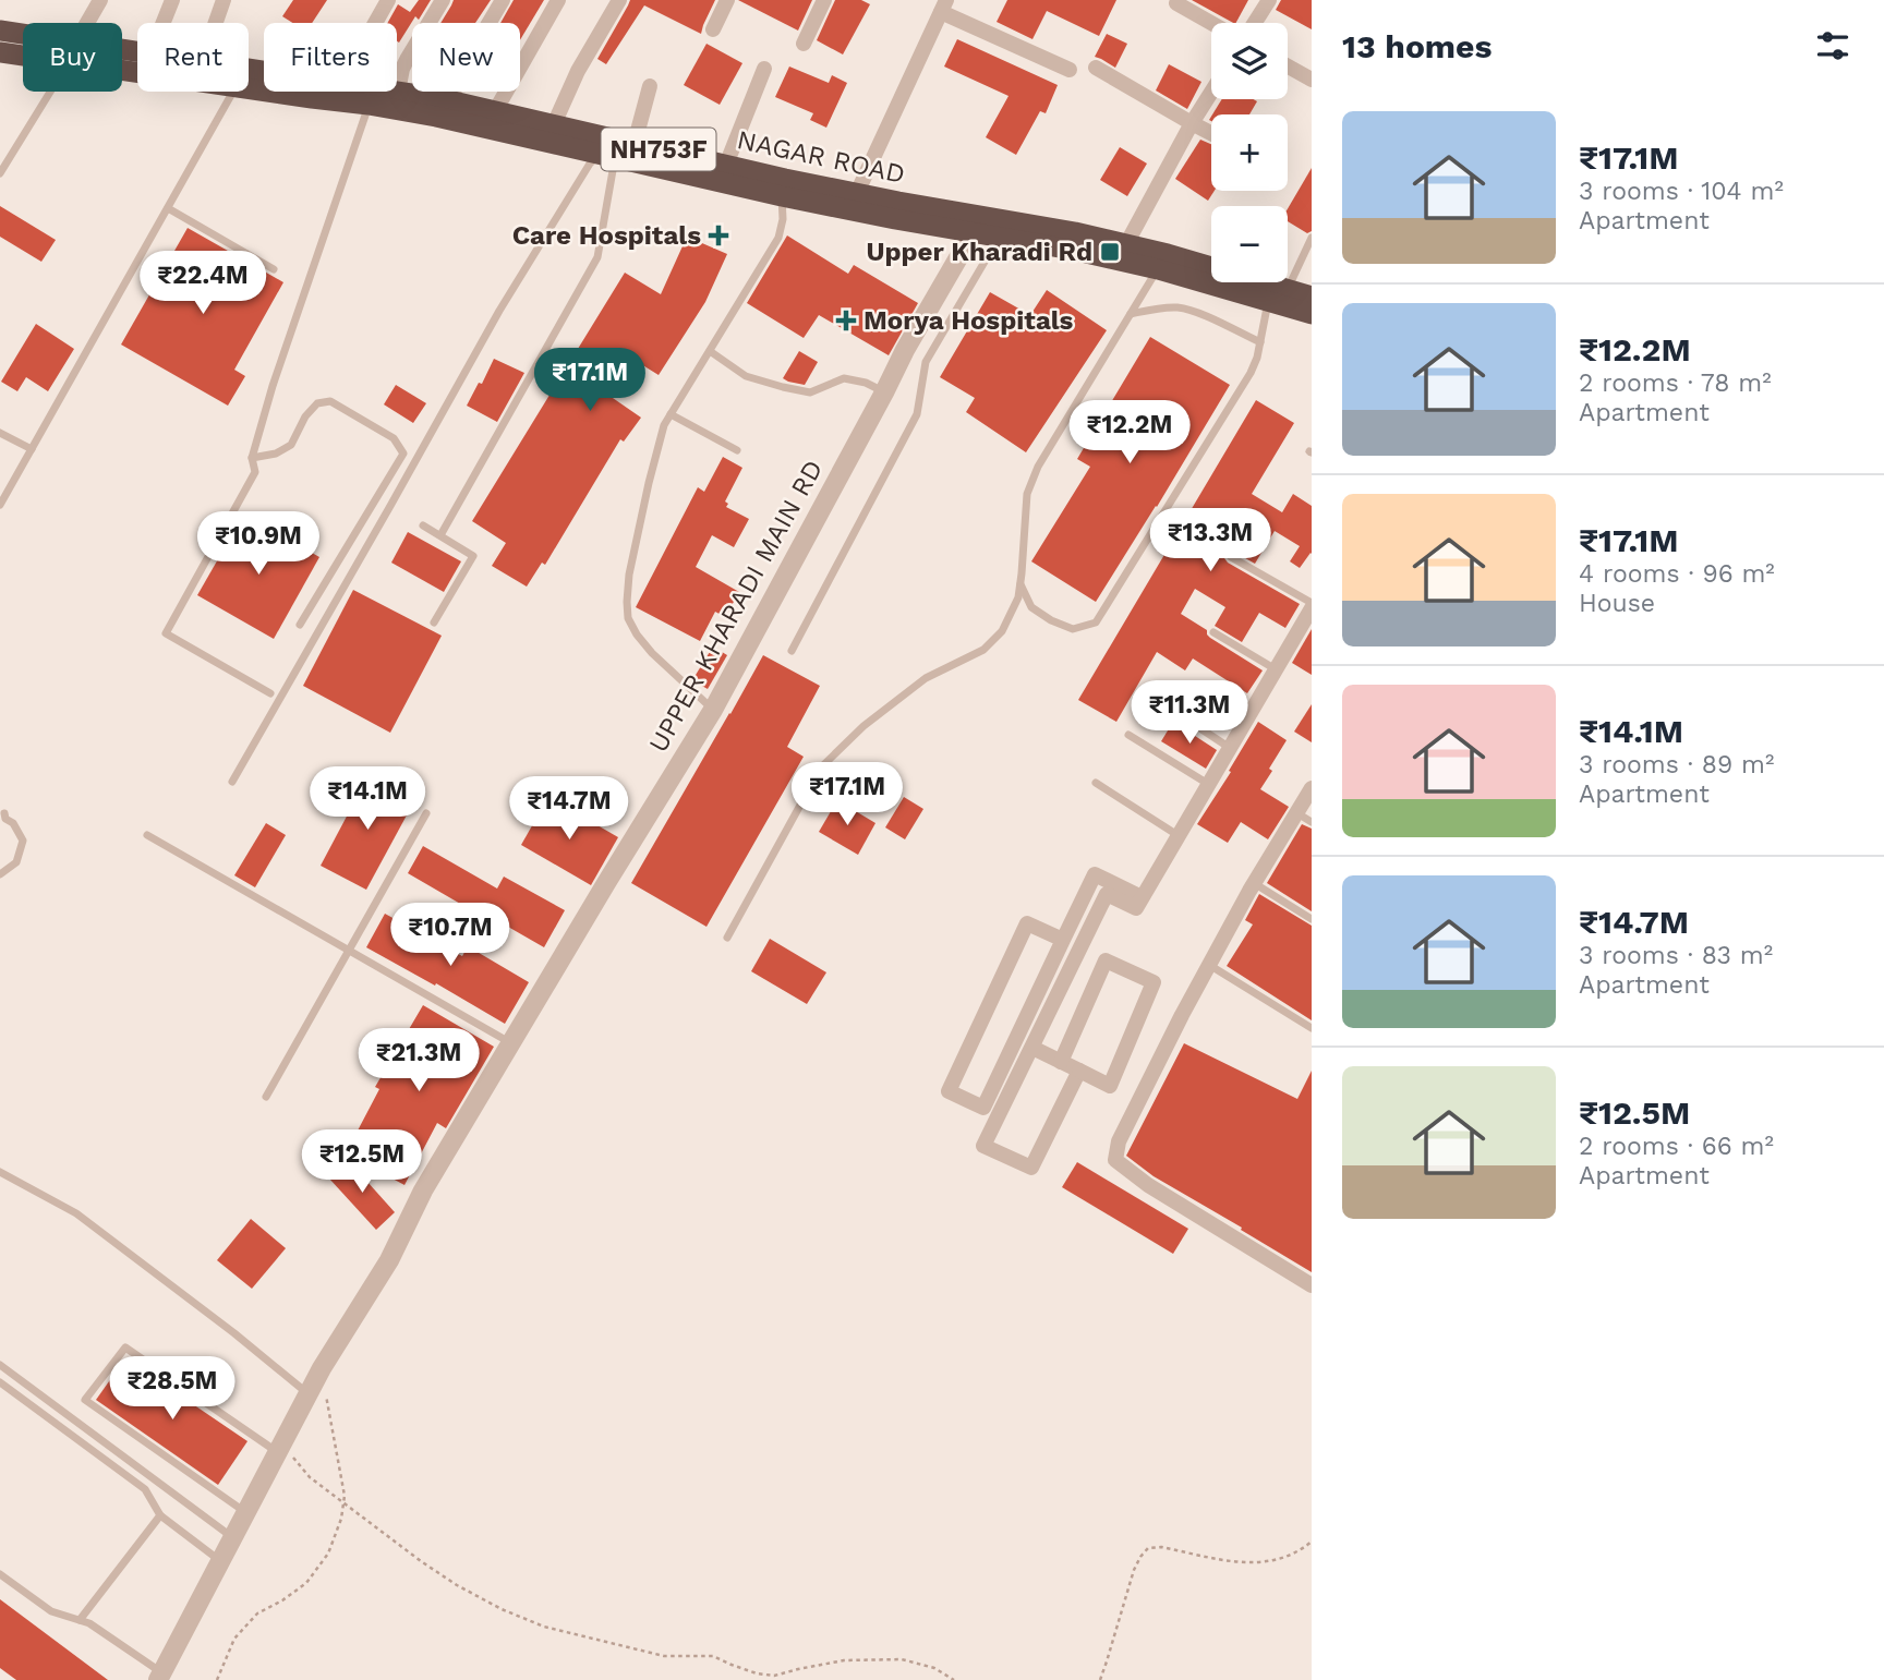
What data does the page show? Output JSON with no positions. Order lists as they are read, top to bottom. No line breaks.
{"streets":{"highway":["NH753F","NAGAR ROAD"],"street":["UPPER KHARADI MAIN RD"]},"crossings":[["NAGAR ROAD","UPPER KHARADI MAIN RD"]],"places":{"health":["Care Hospitals","Morya Hospitals"],"transit":["Upper Kharadi Rd"]},"page":{"heading":"13 homes","map_buttons":["+","−"],"chip":["Buy","Rent","Filters","New"],"list":[{"name":"₹17.1M","note":"3 rooms · 104 m² · Apartment"},{"name":"₹12.2M","note":"2 rooms · 78 m² · Apartment"},{"name":"₹17.1M","note":"4 rooms · 96 m² · House"},{"name":"₹14.1M","note":"3 rooms · 89 m² · Apartment"},{"name":"₹14.7M","note":"3 rooms · 83 m² · Apartment"},{"name":"₹12.5M","note":"2 rooms · 66 m² · Apartment"}],"price":["₹22.4M","₹17.1M","₹12.2M","₹13.3M","₹10.9M","₹11.3M","₹17.1M","₹14.1M","₹14.7M","₹10.7M","₹21.3M","₹12.5M","₹28.5M"]}}
